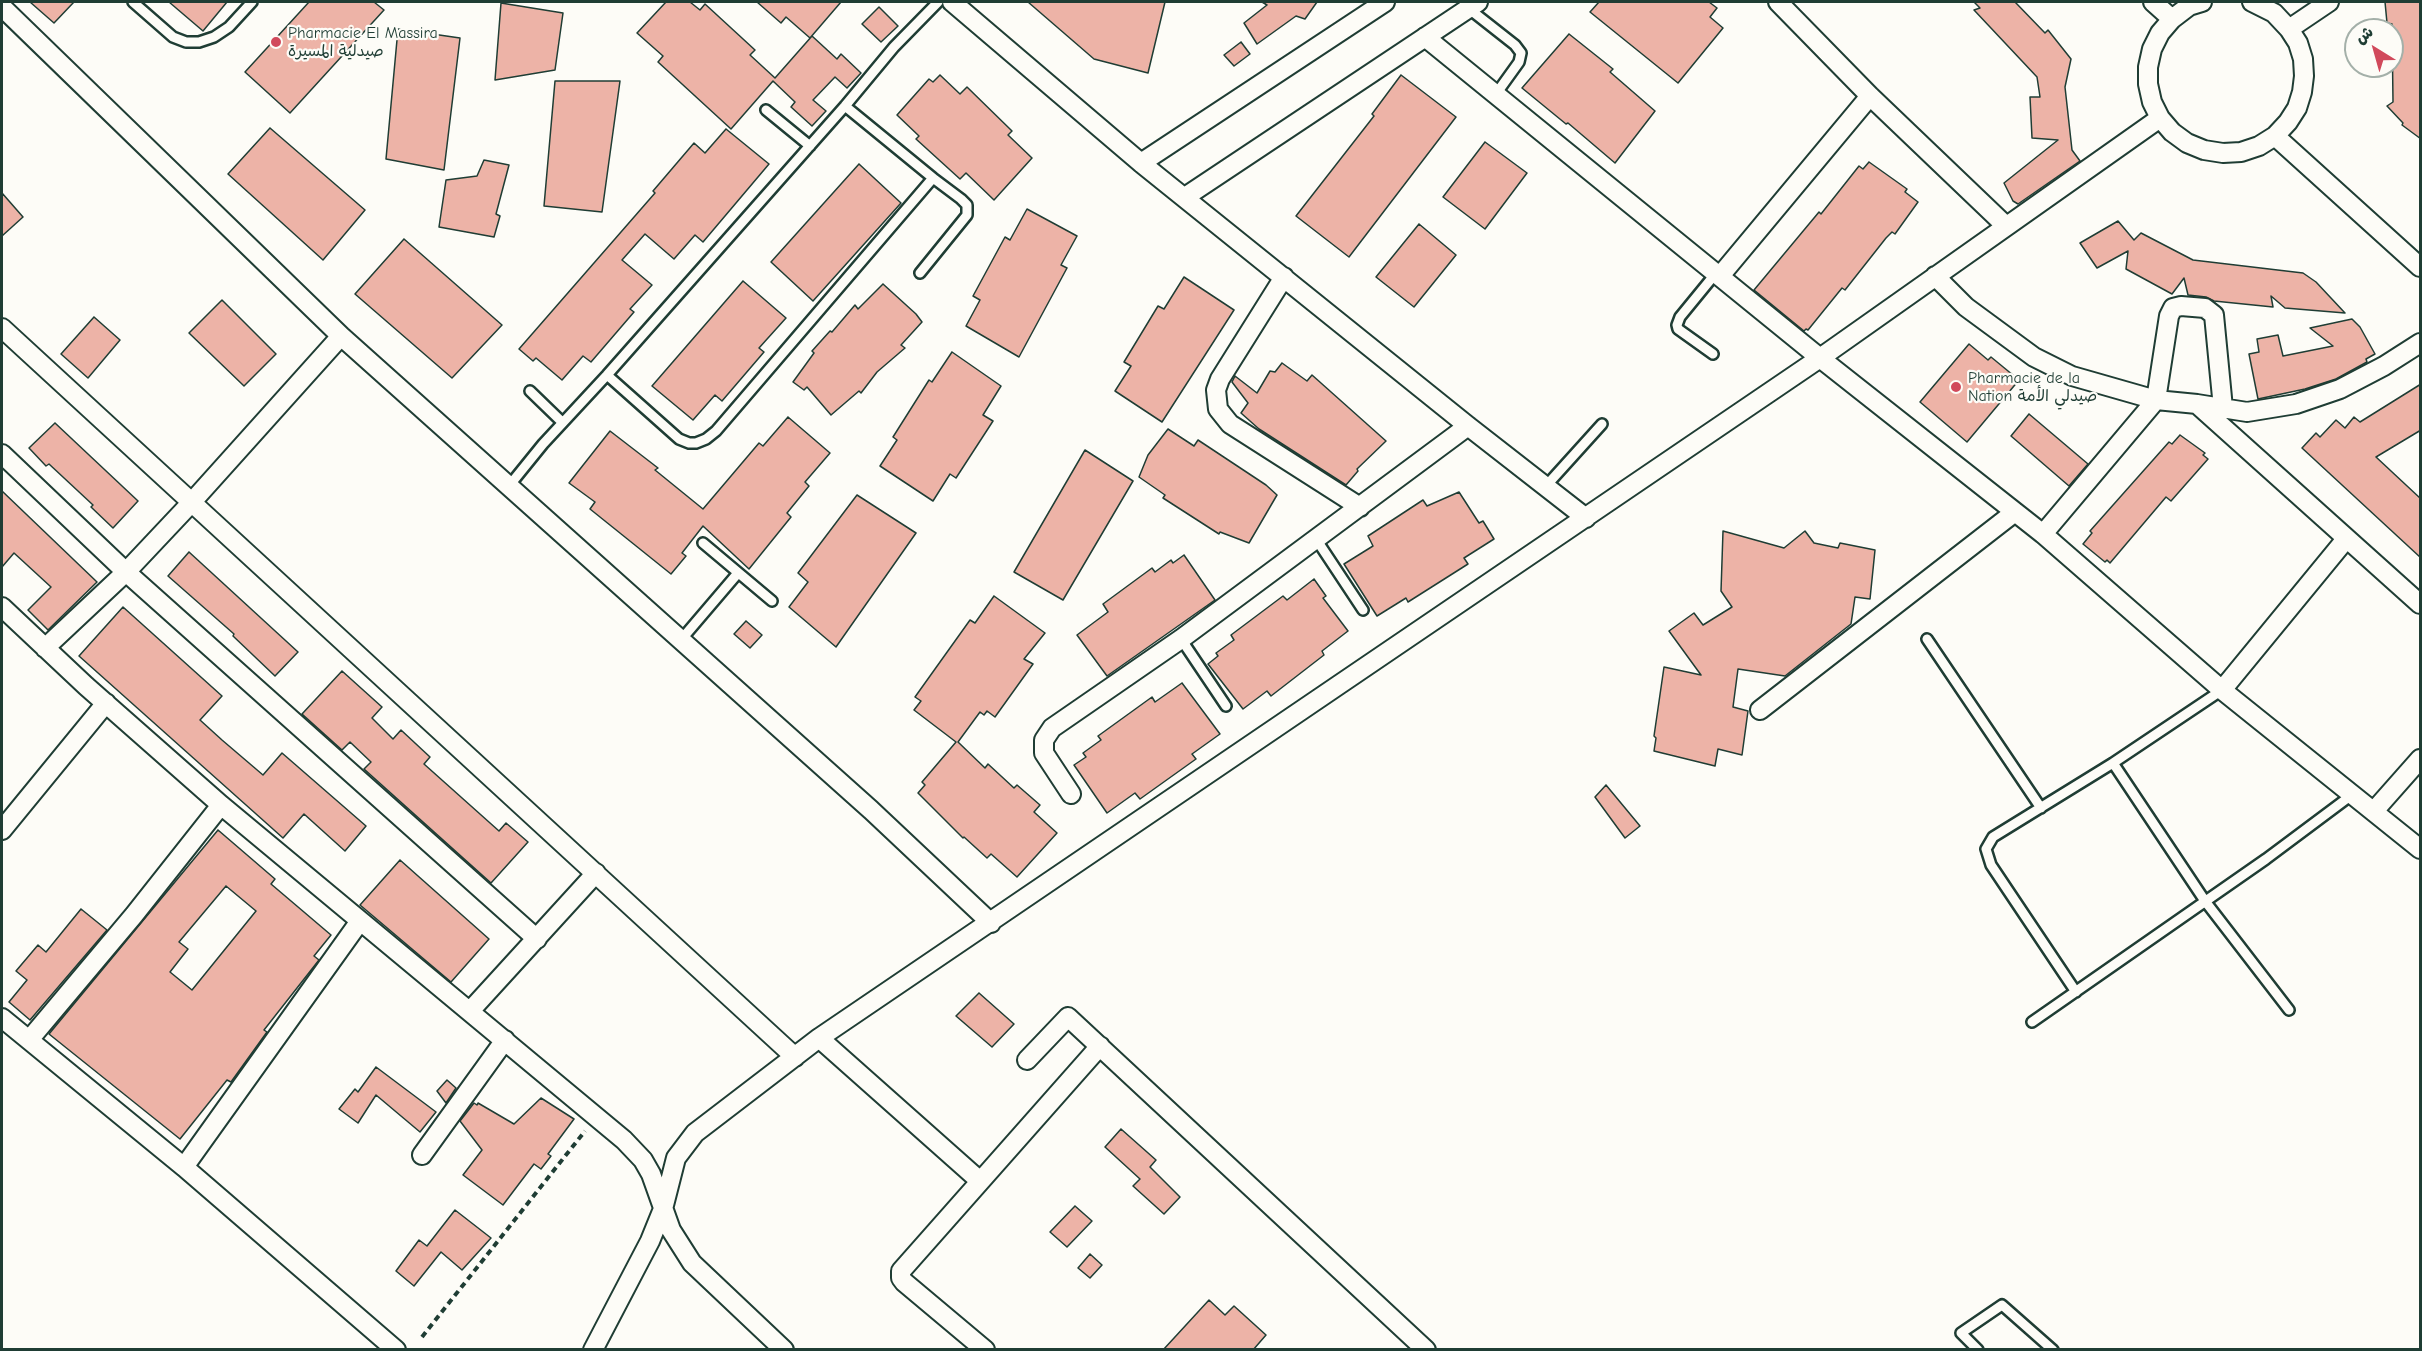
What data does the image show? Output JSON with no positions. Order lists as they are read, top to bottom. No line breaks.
{"places":["Pharmacie El Massira صيدلية المسيرة","Pharmacie de la Nation صيدلي الأمة"],"north":"top left"}
